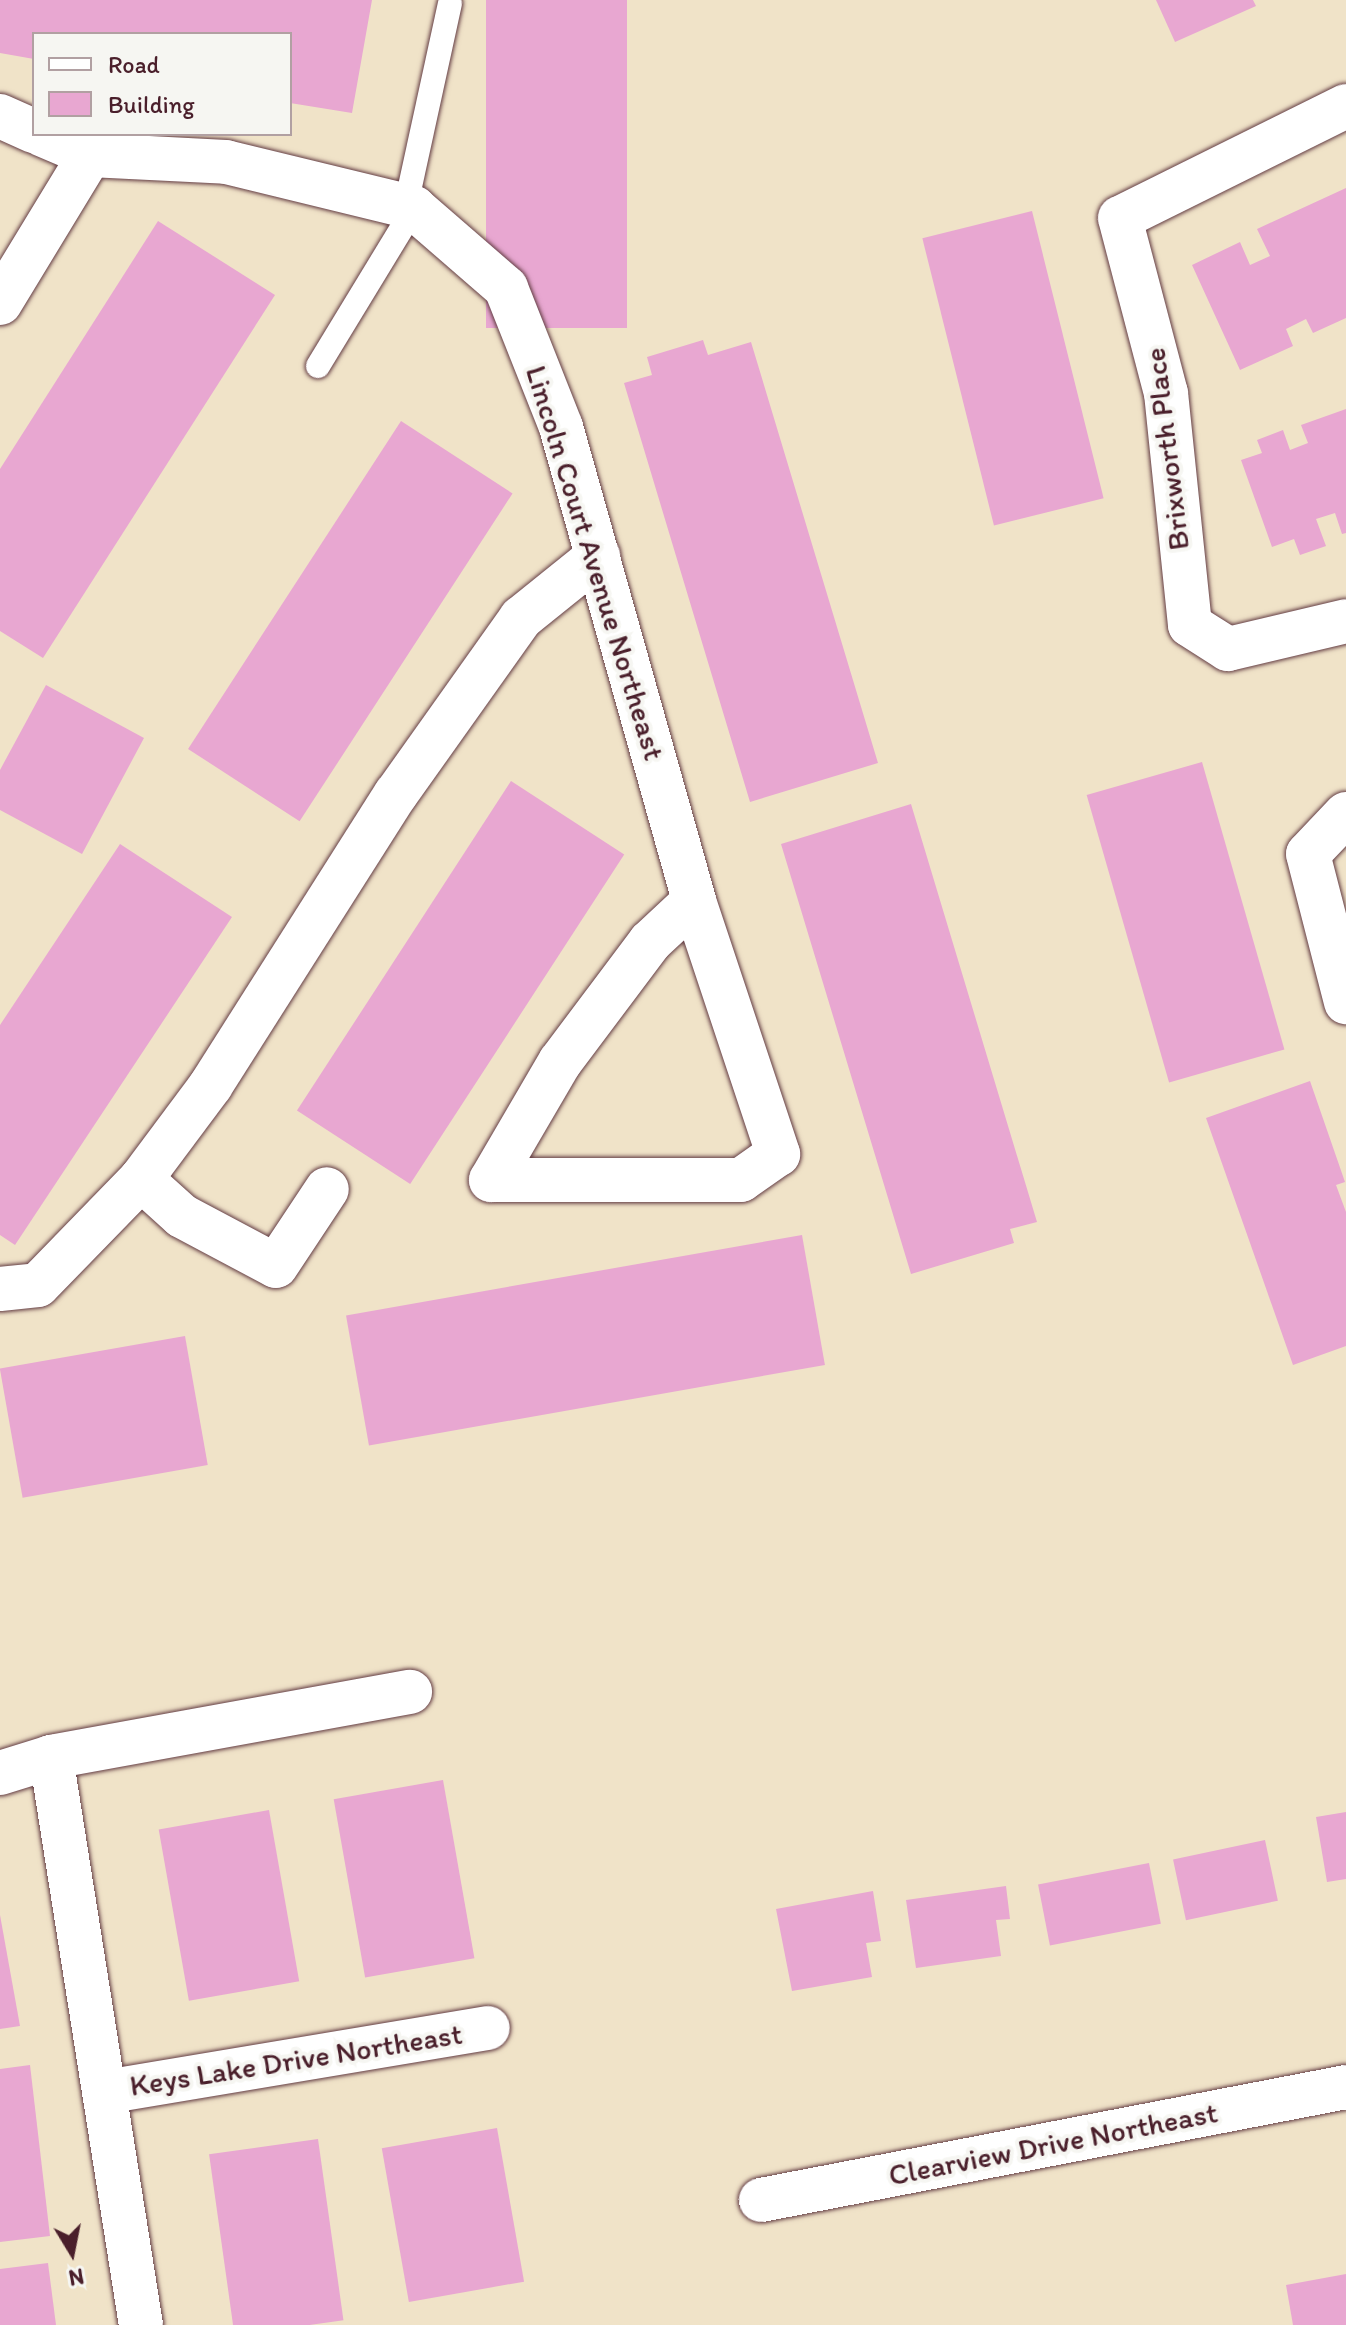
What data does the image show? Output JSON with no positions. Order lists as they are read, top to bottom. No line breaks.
{"streets":{"street":["Brixworth Place","Lincoln Court Avenue Northeast","Keys Lake Drive Northeast","Clearview Drive Northeast"]},"legend":["Road","Building"],"north":"bottom"}
